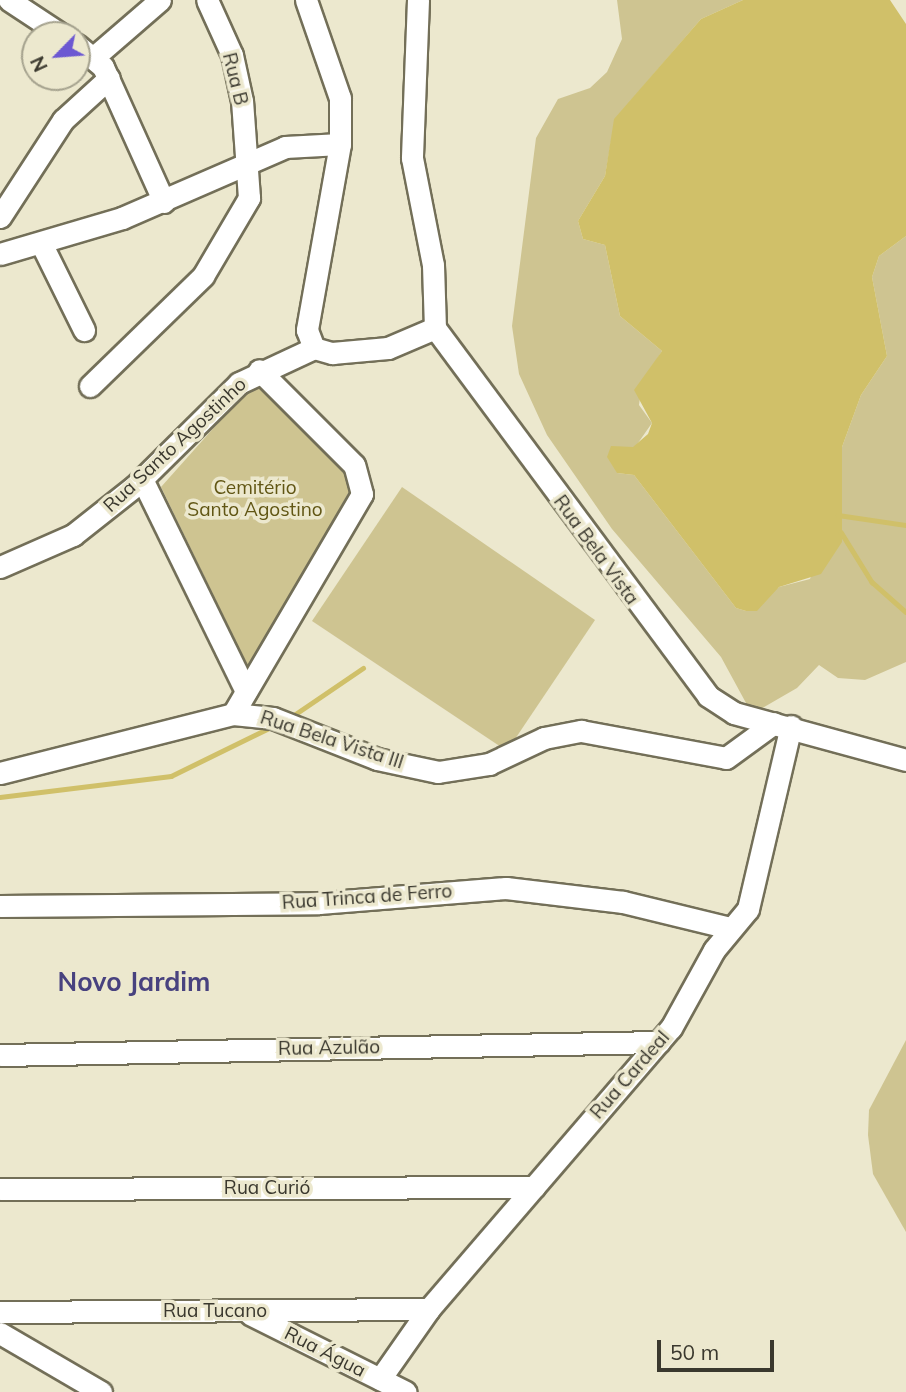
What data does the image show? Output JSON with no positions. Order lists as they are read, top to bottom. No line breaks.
{"streets":{"street":["Rua B","Rua Santo Agostinho","Rua Bela Vista","Rua Bela Vista III","Rua Trinca de Ferro","Rua Azulão","Rua Cardeal","Rua Curió","Rua Tucano","Rua Água"]},"crossings":[["Rua Santo Agostinho","Rua Bela Vista"],["Rua Bela Vista","Rua Bela Vista III"],["Rua Bela Vista","Rua Cardeal"],["Rua Bela Vista III","Rua Cardeal"],["Rua Trinca de Ferro","Rua Cardeal"],["Rua Azulão","Rua Cardeal"],["Rua Cardeal","Rua Curió"],["Rua Cardeal","Rua Tucano"],["Rua Cardeal","Rua Água"],["Rua Tucano","Rua Água"]],"districts":["Novo Jardim"],"parks":["Cemitério Santo Agostino"],"scale_bar":"50 m","north":"bottom left"}
